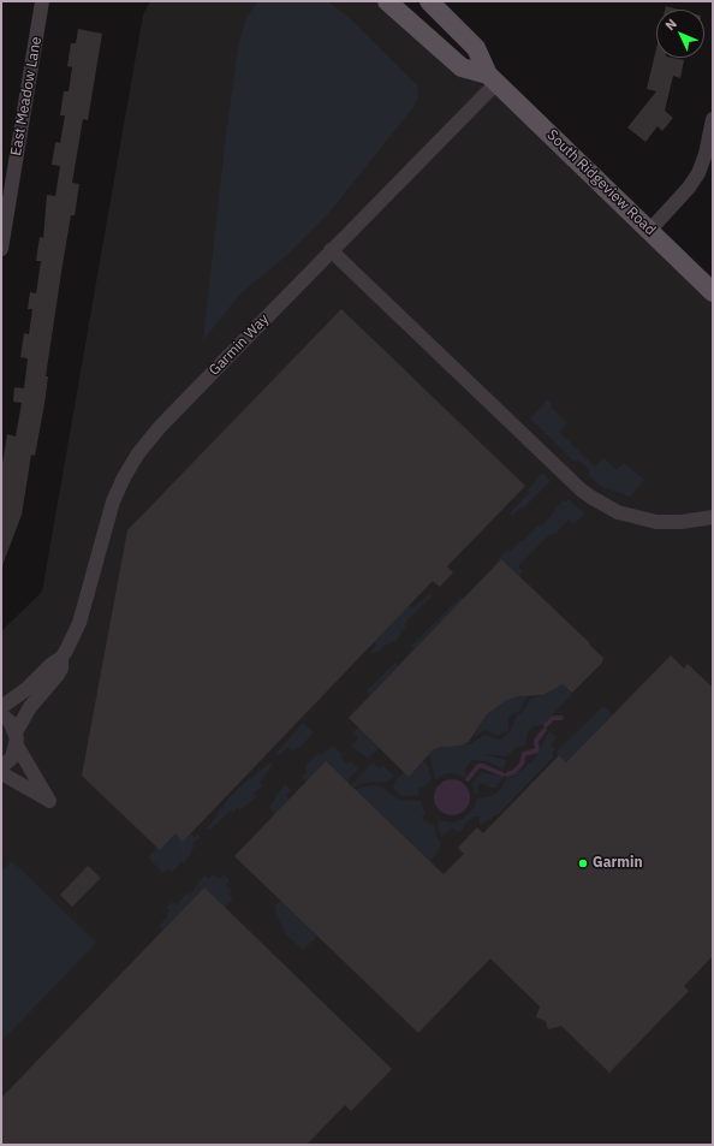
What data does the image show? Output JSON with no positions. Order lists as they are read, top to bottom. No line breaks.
{"streets":{"main road":["South Ridgeview Road"],"street":["East Meadow Lane","Garmin Way"]},"crossings":[["South Ridgeview Road","Garmin Way"]],"places":["Garmin"],"north":"top left"}
